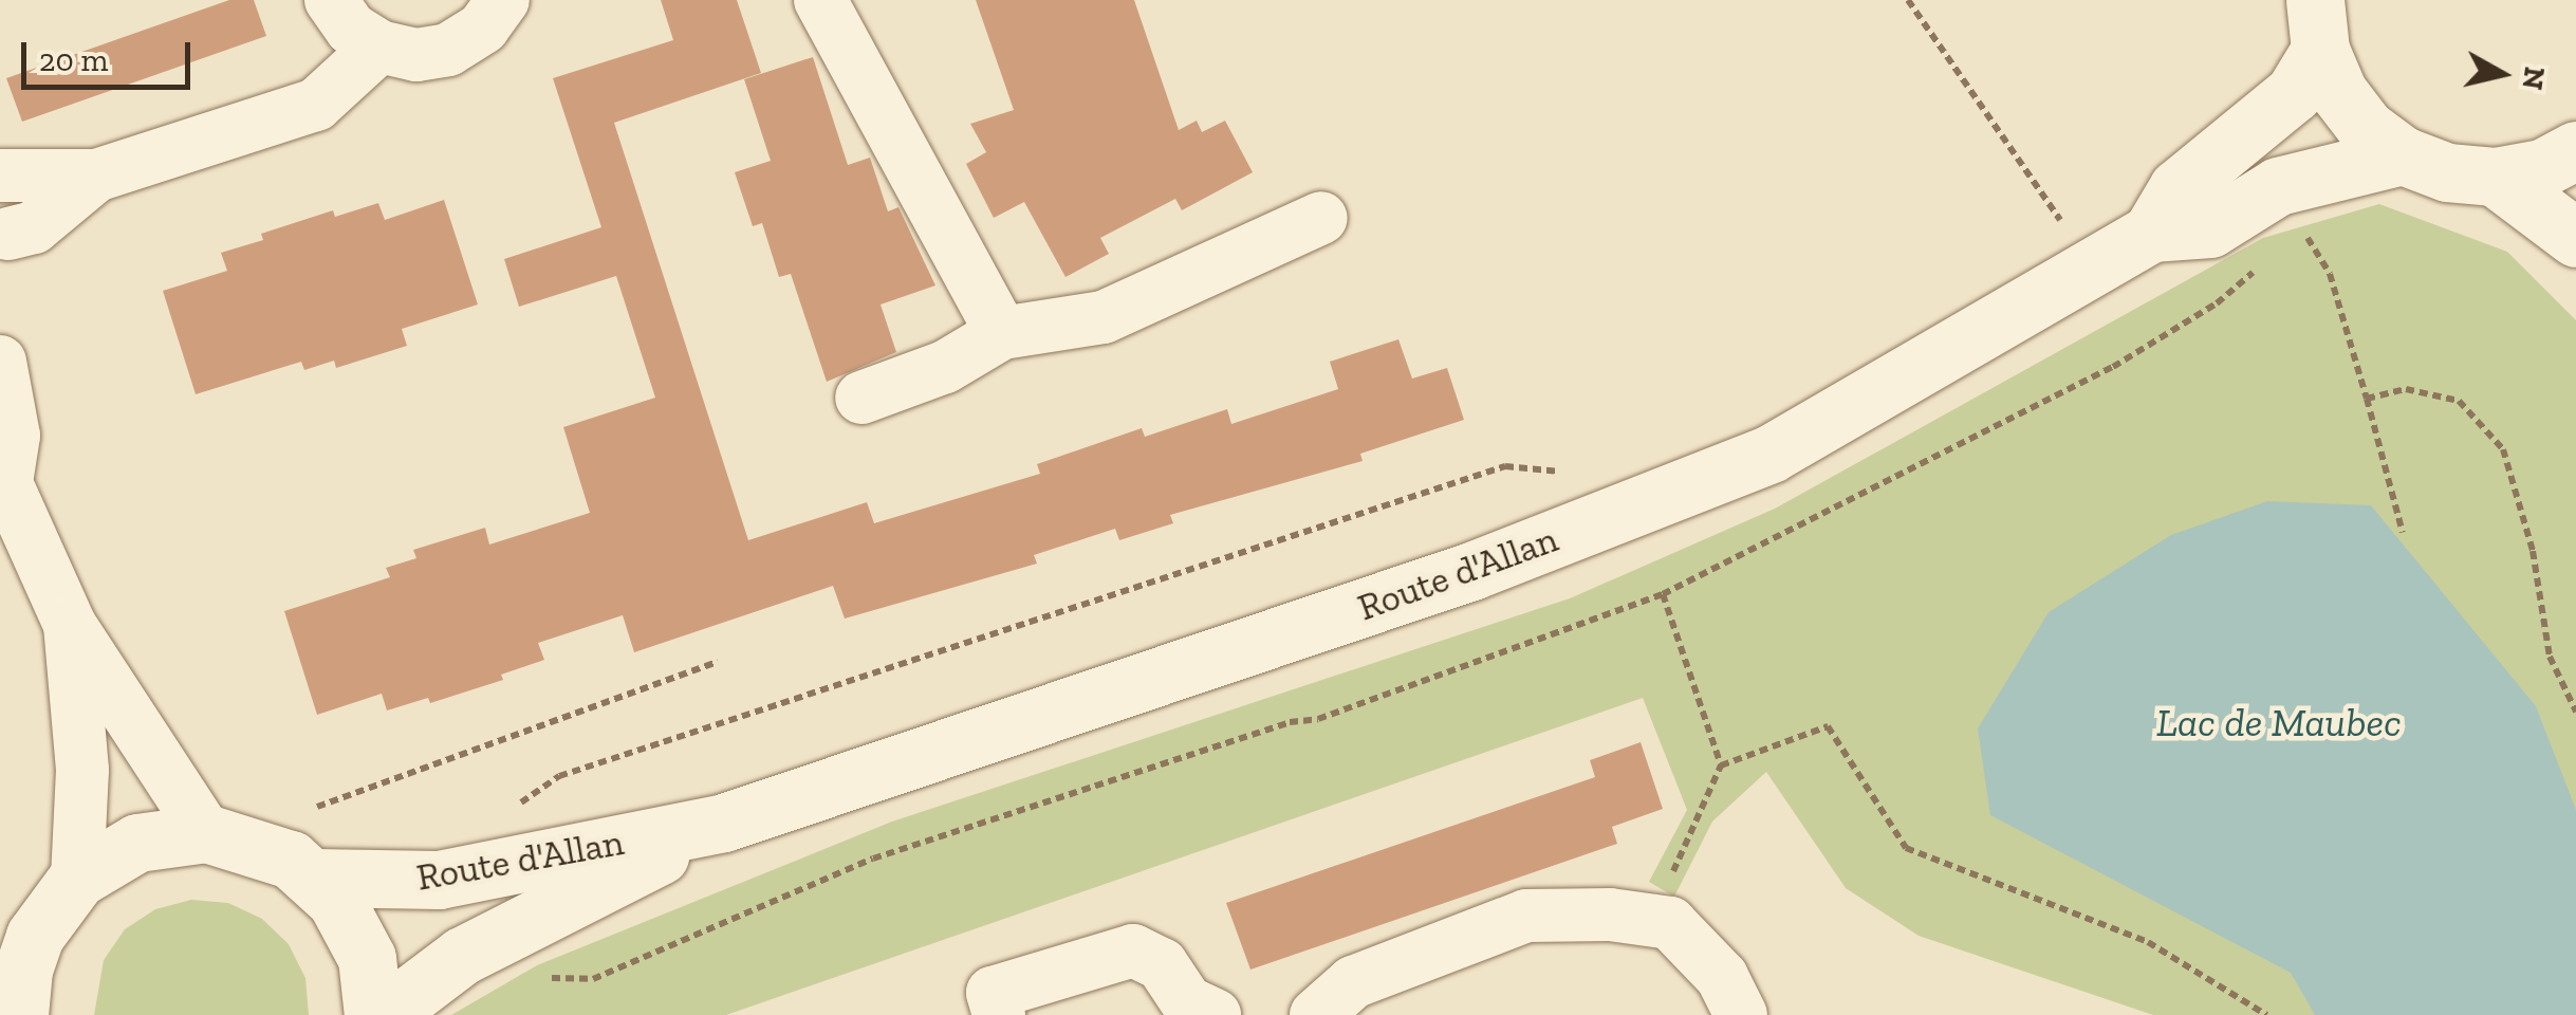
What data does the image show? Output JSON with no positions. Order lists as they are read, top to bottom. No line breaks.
{"streets":{"street":["Route d'Allan"]},"water":["Lac de Maubec"],"scale_bar":"20 m","north":"right"}
